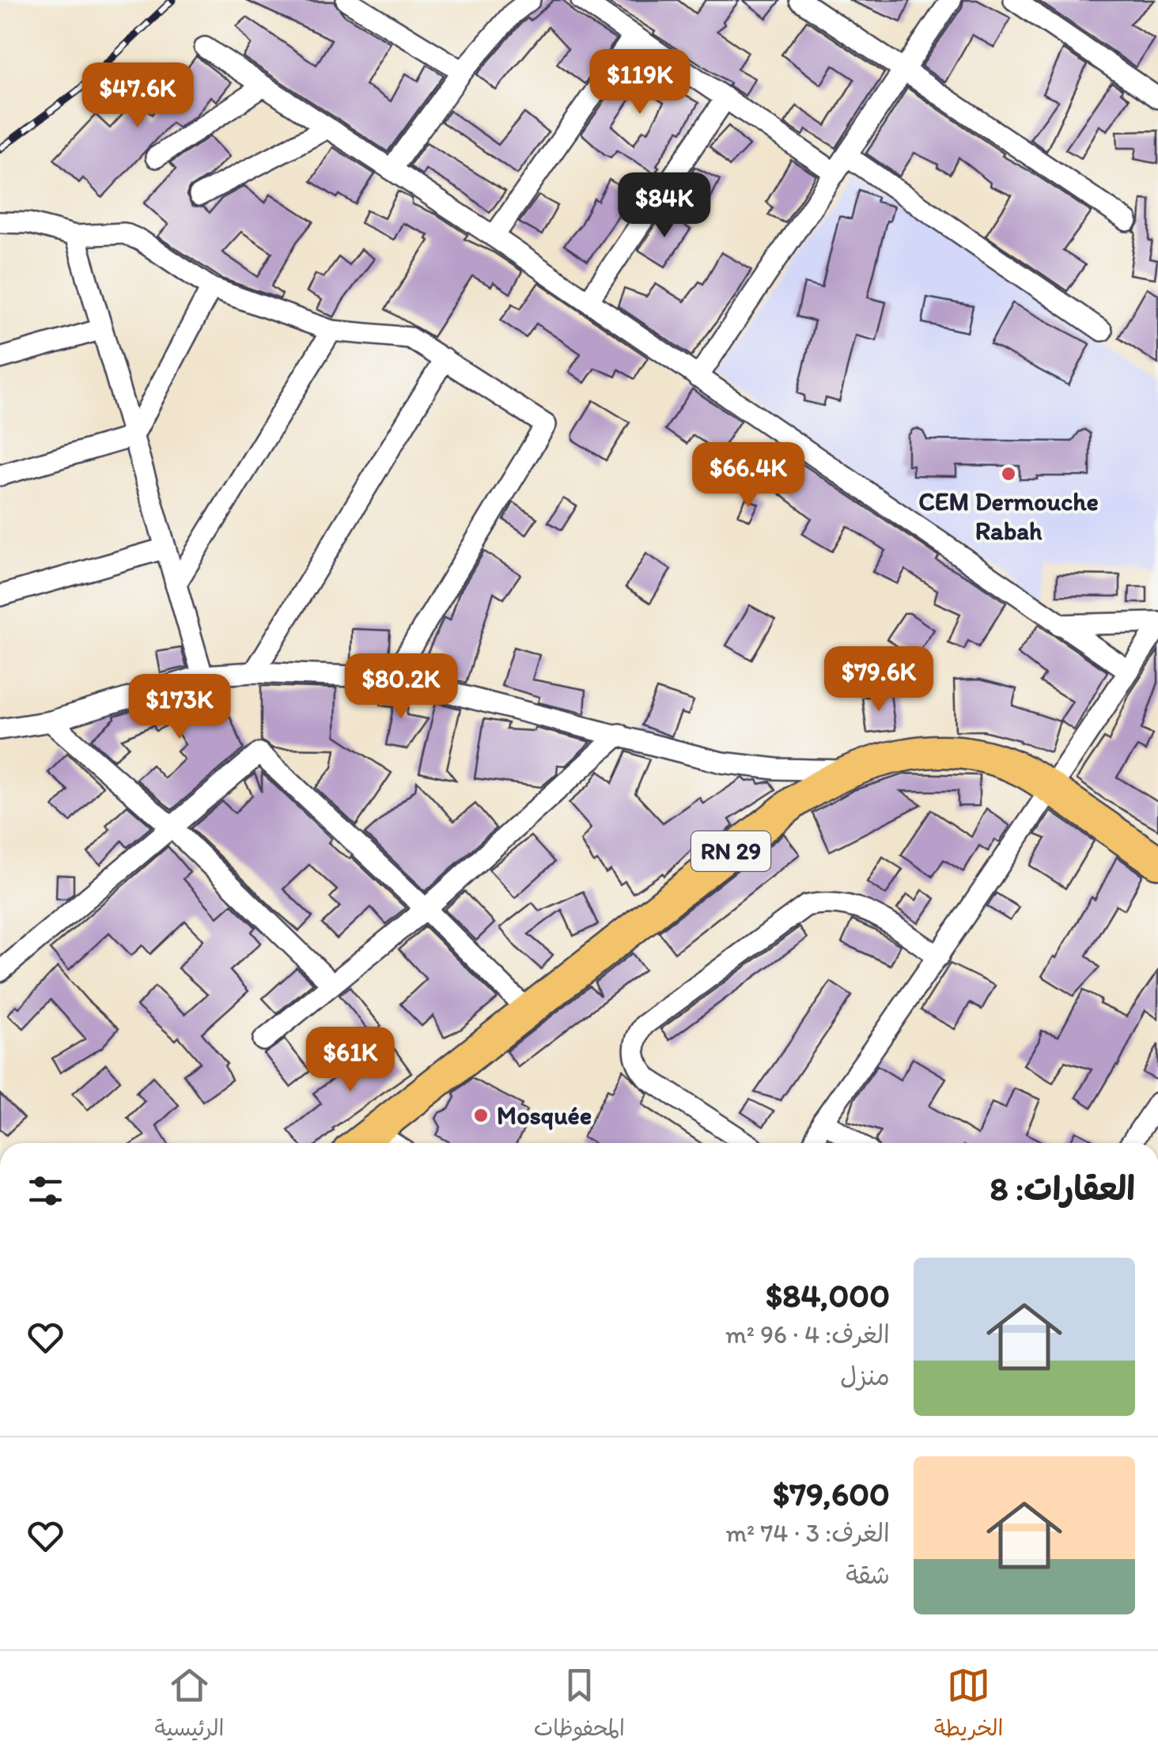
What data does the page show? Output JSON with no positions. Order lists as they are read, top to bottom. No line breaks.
{"streets":{"main road":["RN 29"]},"places":["CEM Dermouche Rabah","Mosquée"],"page":{"price":["$119K","$47.6K","$84K","$66.4K","$79.6K","$80.2K","$173K","$61K"],"heading":"العقارات: 8","list":[{"name":"$84,000","note":"الغرف: 4 · 96 m² · منزل"},{"name":"$79,600","note":"الغرف: 3 · 74 m² · شقة"}],"tabs":["الخريطة","المحفوظات","الرئيسية"]}}
